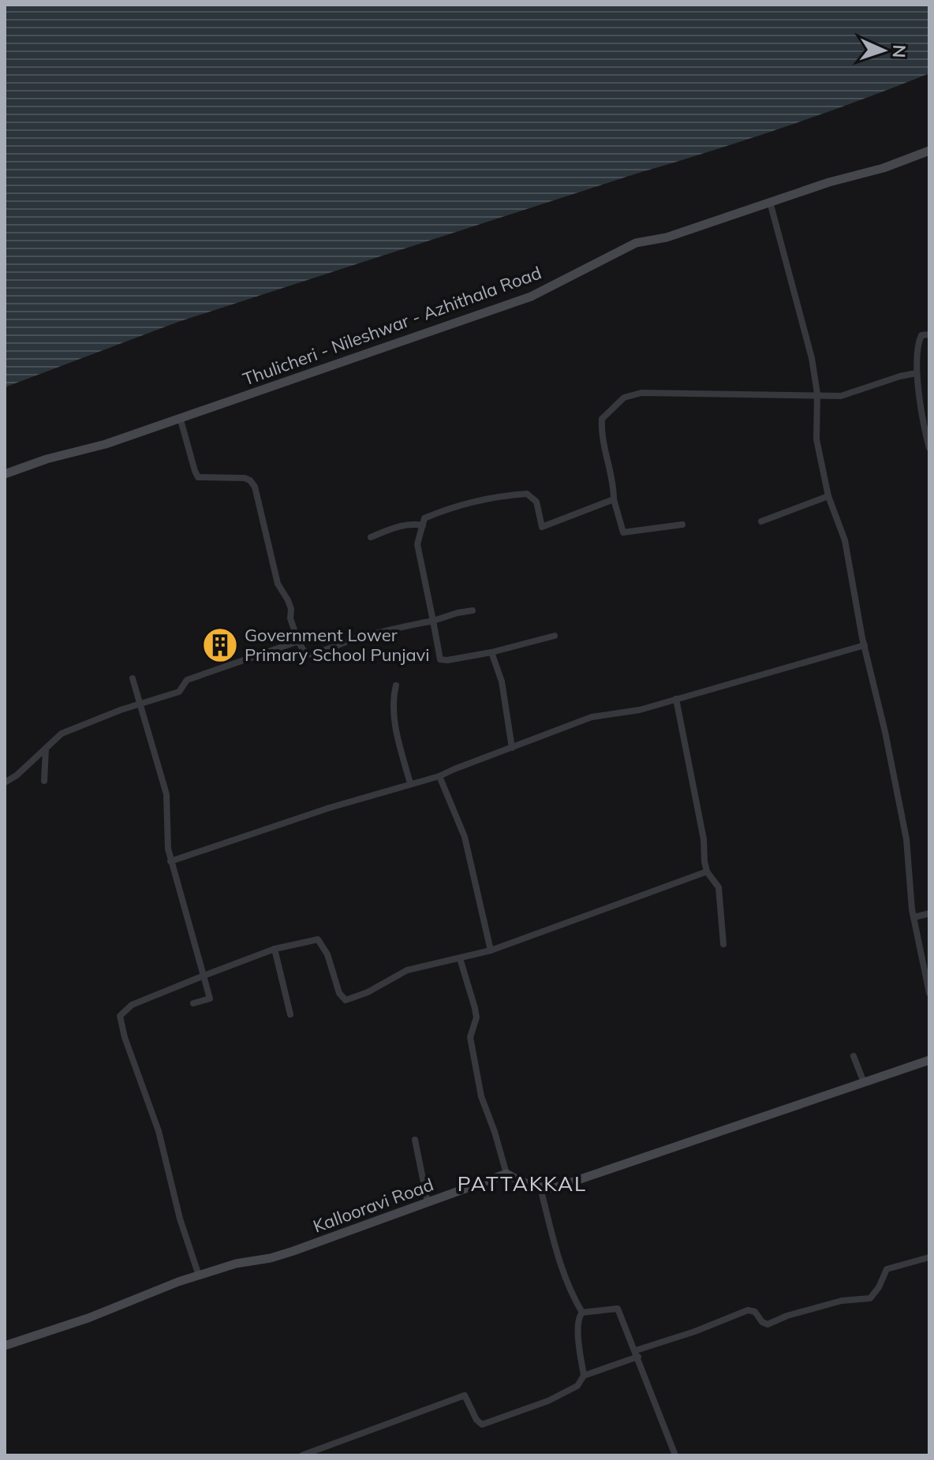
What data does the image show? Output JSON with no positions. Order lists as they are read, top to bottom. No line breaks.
{"streets":{"main road":["Thulicheri - Nileshwar - Azhithala Road","Kallooravi Road"]},"districts":["PATTAKKAL"],"places":{"building":["Government Lower Primary School Punjavi"]},"north":"right"}
